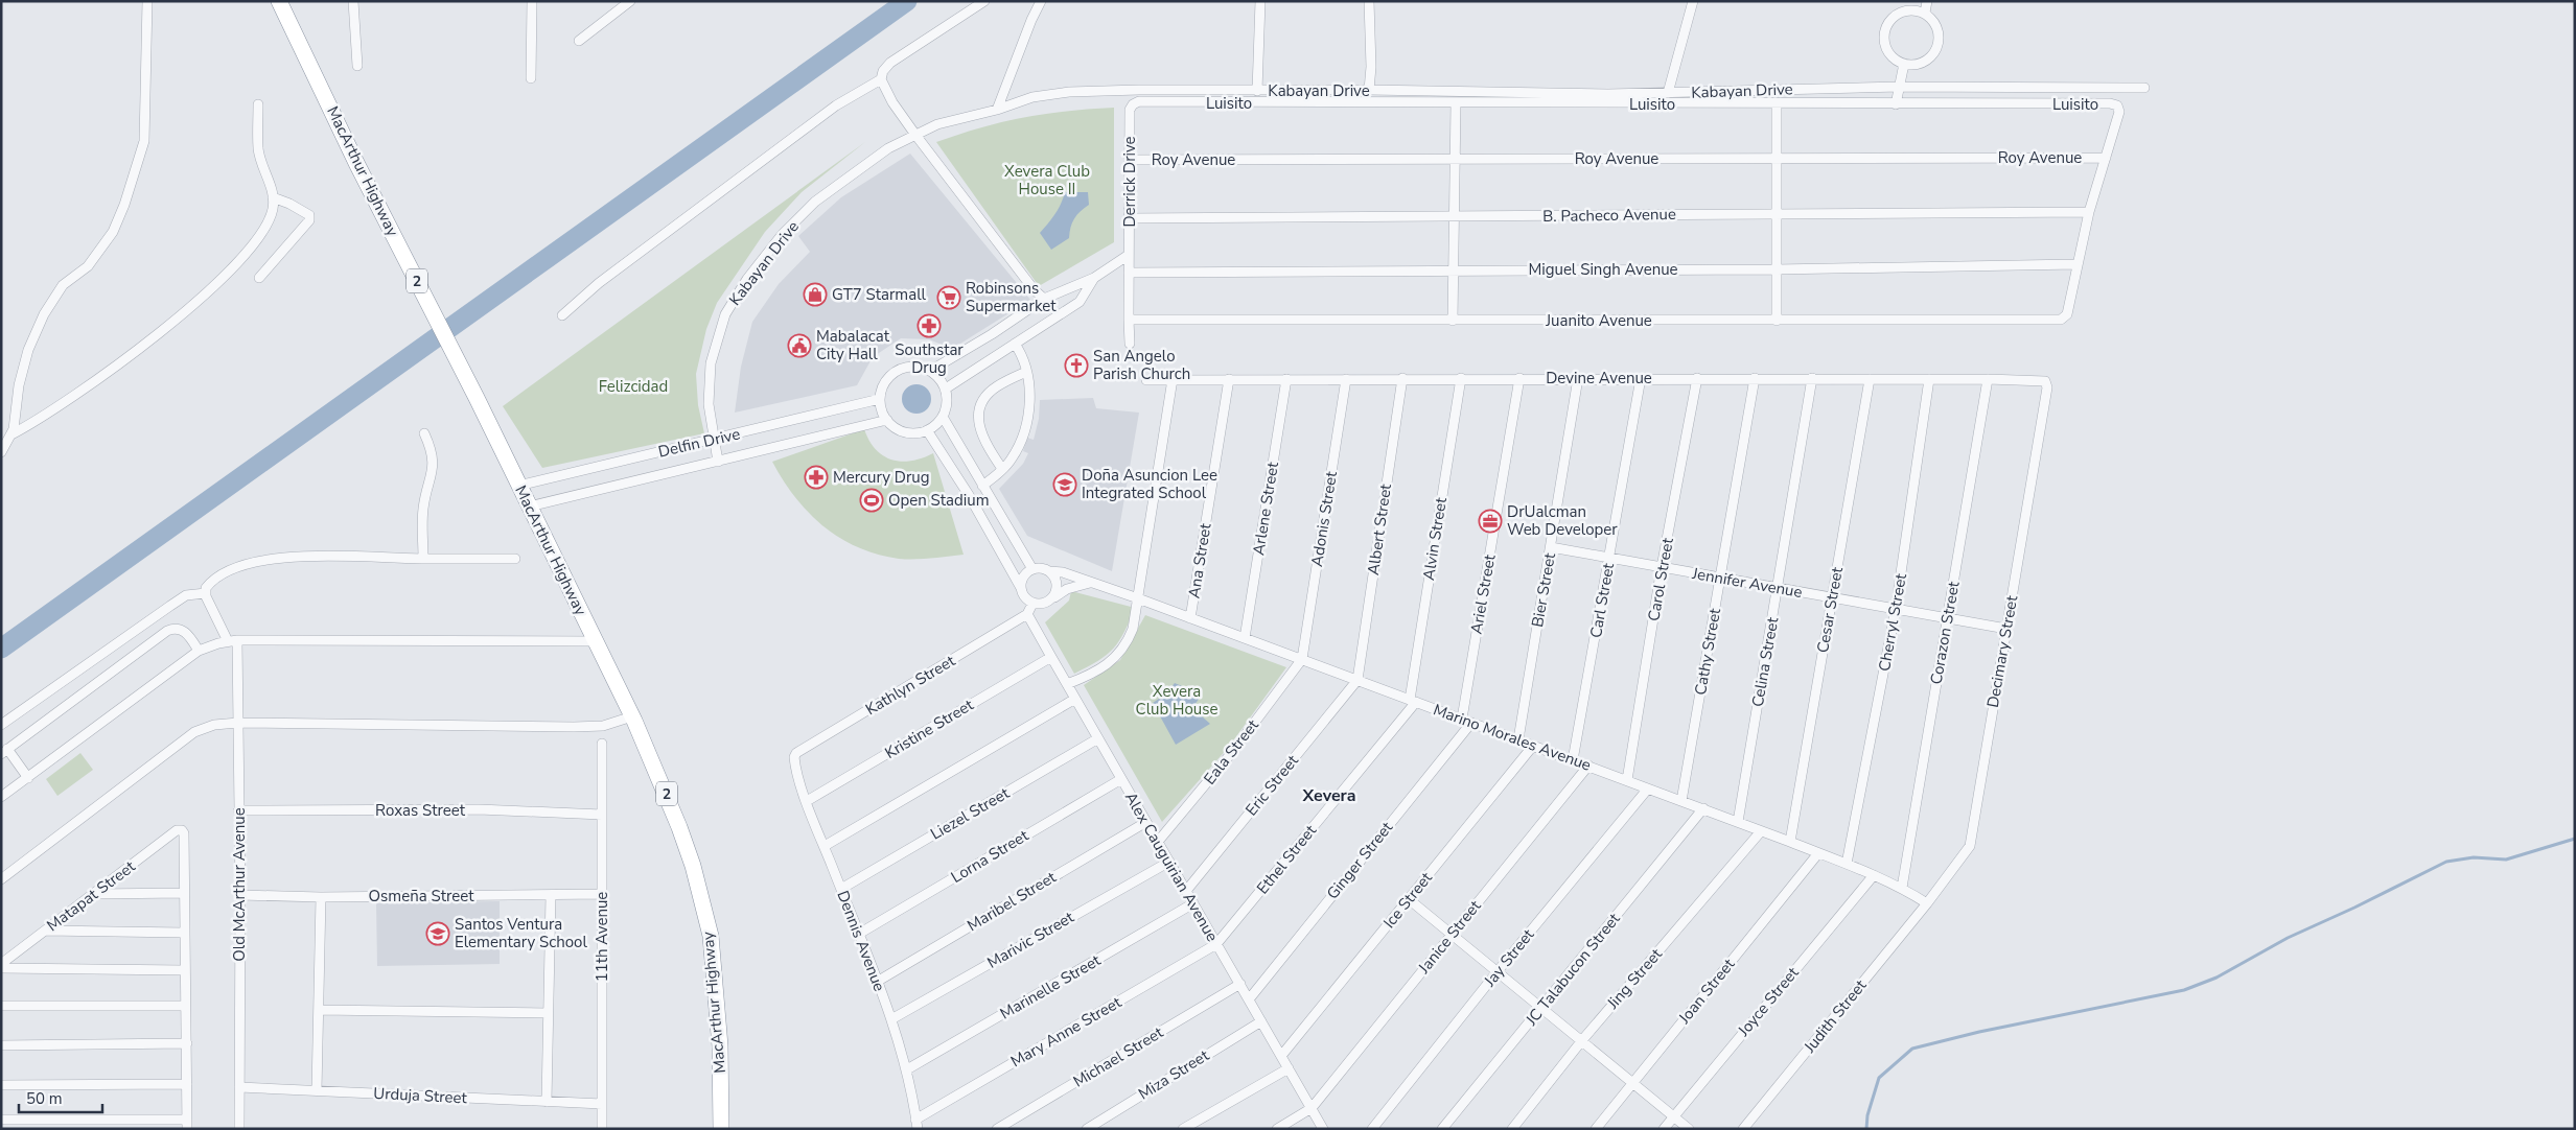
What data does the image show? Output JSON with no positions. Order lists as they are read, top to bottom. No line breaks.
{"streets":{"highway":["MacArthur Highway","2"],"street":["Kabayan Drive","Luisito","Roy Avenue","Derrick Drive","B. Pacheco Avenue","Miguel Singh Avenue","Juanito Avenue","Devine Avenue","Delfin Drive","Arlene Street","Adonis Street","Albert Street","Alvin Street","Ana Street","Carol Street","Jennifer Avenue","Bier Street","Ariel Street","Carl Street","Cesar Street","Cherryl Street","Corazon Street","Cathy Street","Decimary Street","Celina Street","Kathlyn Street","Kristine Street","Marino Morales Avenue","Eala Street","Eric Street","Roxas Street","Liezel Street","Lorna Street","Ethel Street","Ginger Street","Alex Cauguirian Avenue","Old McArthur Avenue","Matapat Street","Osmeña Street","Ice Street","Maribel Street","11th Avenue","Janice Street","Marivic Street","Dennis Avenue","Jay Street","JC Talabucon Street","Jing Street","Marinelle Street","Joan Street","Joyce Street","Judith Street","Mary Anne Street","Michael Street","Miza Street","Urduja Street"]},"crossings":[["Kabayan Drive","Delfin Drive"],["Luisito","Roy Avenue"],["Luisito","Derrick Drive"],["Luisito","B. Pacheco Avenue"],["Luisito","Miguel Singh Avenue"],["Luisito","Juanito Avenue"],["Roy Avenue","Derrick Drive"],["MacArthur Highway","Delfin Drive"],["Derrick Drive","B. Pacheco Avenue"],["Derrick Drive","Miguel Singh Avenue"],["Derrick Drive","Juanito Avenue"],["Devine Avenue","Arlene Street"],["Devine Avenue","Adonis Street"],["Devine Avenue","Albert Street"],["Devine Avenue","Alvin Street"],["Devine Avenue","Ana Street"],["Devine Avenue","Carol Street"],["Devine Avenue","Bier Street"],["Devine Avenue","Ariel Street"],["Devine Avenue","Carl Street"],["Devine Avenue","Cesar Street"],["Devine Avenue","Cherryl Street"],["Devine Avenue","Corazon Street"],["Devine Avenue","Cathy Street"],["Devine Avenue","Decimary Street"],["Devine Avenue","Celina Street"],["Arlene Street","Marino Morales Avenue"],["Adonis Street","Marino Morales Avenue"],["Adonis Street","Eala Street"],["Albert Street","Marino Morales Avenue"],["Albert Street","Eric Street"],["Alvin Street","Marino Morales Avenue"],["Alvin Street","Ethel Street"],["Ana Street","Marino Morales Avenue"],["Carol Street","Jennifer Avenue"],["Carol Street","Marino Morales Avenue"],["Jennifer Avenue","Bier Street"],["Jennifer Avenue","Carl Street"],["Jennifer Avenue","Cesar Street"],["Jennifer Avenue","Cherryl Street"],["Jennifer Avenue","Corazon Street"],["Jennifer Avenue","Cathy Street"],["Jennifer Avenue","Decimary Street"],["Jennifer Avenue","Celina Street"],["Bier Street","Marino Morales Avenue"],["Ariel Street","Marino Morales Avenue"],["Ariel Street","Ginger Street"],["Carl Street","Marino Morales Avenue"],["Cesar Street","Marino Morales Avenue"],["Cherryl Street","Marino Morales Avenue"],["Corazon Street","Marino Morales Avenue"],["Cathy Street","Marino Morales Avenue"],["Decimary Street","Marino Morales Avenue"],["Decimary Street","Judith Street"],["Celina Street","Marino Morales Avenue"],["Kathlyn Street","Alex Cauguirian Avenue"],["Kathlyn Street","Dennis Avenue"],["Kristine Street","Alex Cauguirian Avenue"],["Kristine Street","Dennis Avenue"],["Marino Morales Avenue","Eala Street"],["Marino Morales Avenue","Eric Street"],["Marino Morales Avenue","Ethel Street"],["Marino Morales Avenue","Ginger Street"],["Marino Morales Avenue","Ice Street"],["Marino Morales Avenue","Janice Street"],["Marino Morales Avenue","Jay Street"],["Marino Morales Avenue","JC Talabucon Street"],["Marino Morales Avenue","Jing Street"],["Marino Morales Avenue","Joan Street"],["Marino Morales Avenue","Joyce Street"],["Marino Morales Avenue","Judith Street"],["Eala Street","Alex Cauguirian Avenue"],["Eric Street","Alex Cauguirian Avenue"],["Roxas Street","Old McArthur Avenue"],["Roxas Street","11th Avenue"],["Liezel Street","Alex Cauguirian Avenue"],["Liezel Street","Dennis Avenue"],["Lorna Street","Alex Cauguirian Avenue"],["Lorna Street","Dennis Avenue"],["Ethel Street","Alex Cauguirian Avenue"],["Ethel Street","Mary Anne Street"],["Ginger Street","Alex Cauguirian Avenue"],["Alex Cauguirian Avenue","Ice Street"],["Alex Cauguirian Avenue","Maribel Street"],["Alex Cauguirian Avenue","Janice Street"],["Alex Cauguirian Avenue","Marivic Street"],["Alex Cauguirian Avenue","Marinelle Street"],["Alex Cauguirian Avenue","Mary Anne Street"],["Alex Cauguirian Avenue","Michael Street"],["Alex Cauguirian Avenue","Miza Street"],["Old McArthur Avenue","Osmeña Street"],["Old McArthur Avenue","Urduja Street"],["Osmeña Street","11th Avenue"],["Maribel Street","Dennis Avenue"],["11th Avenue","Urduja Street"],["Marivic Street","Dennis Avenue"],["Dennis Avenue","Marinelle Street"],["Dennis Avenue","Mary Anne Street"]],"districts":["Xevera"],"parks":["Xevera Club House II","Felizcidad","Xevera Club House"],"places":{"shop":["GT7 Starmall"],"supermarket":["Robinsons Supermarket"],"pharmacy":["Southstar Drug","Mercury Drug"],"public building":["Mabalacat City Hall"],"church":["San Angelo Parish Church"],"school or university":["Doña Asuncion Lee Integrated School","Santos Ventura Elementary School"],"sports":["Open Stadium"],"office":["DrUalcman Web Developer"]},"scale_bar":"50 m"}
